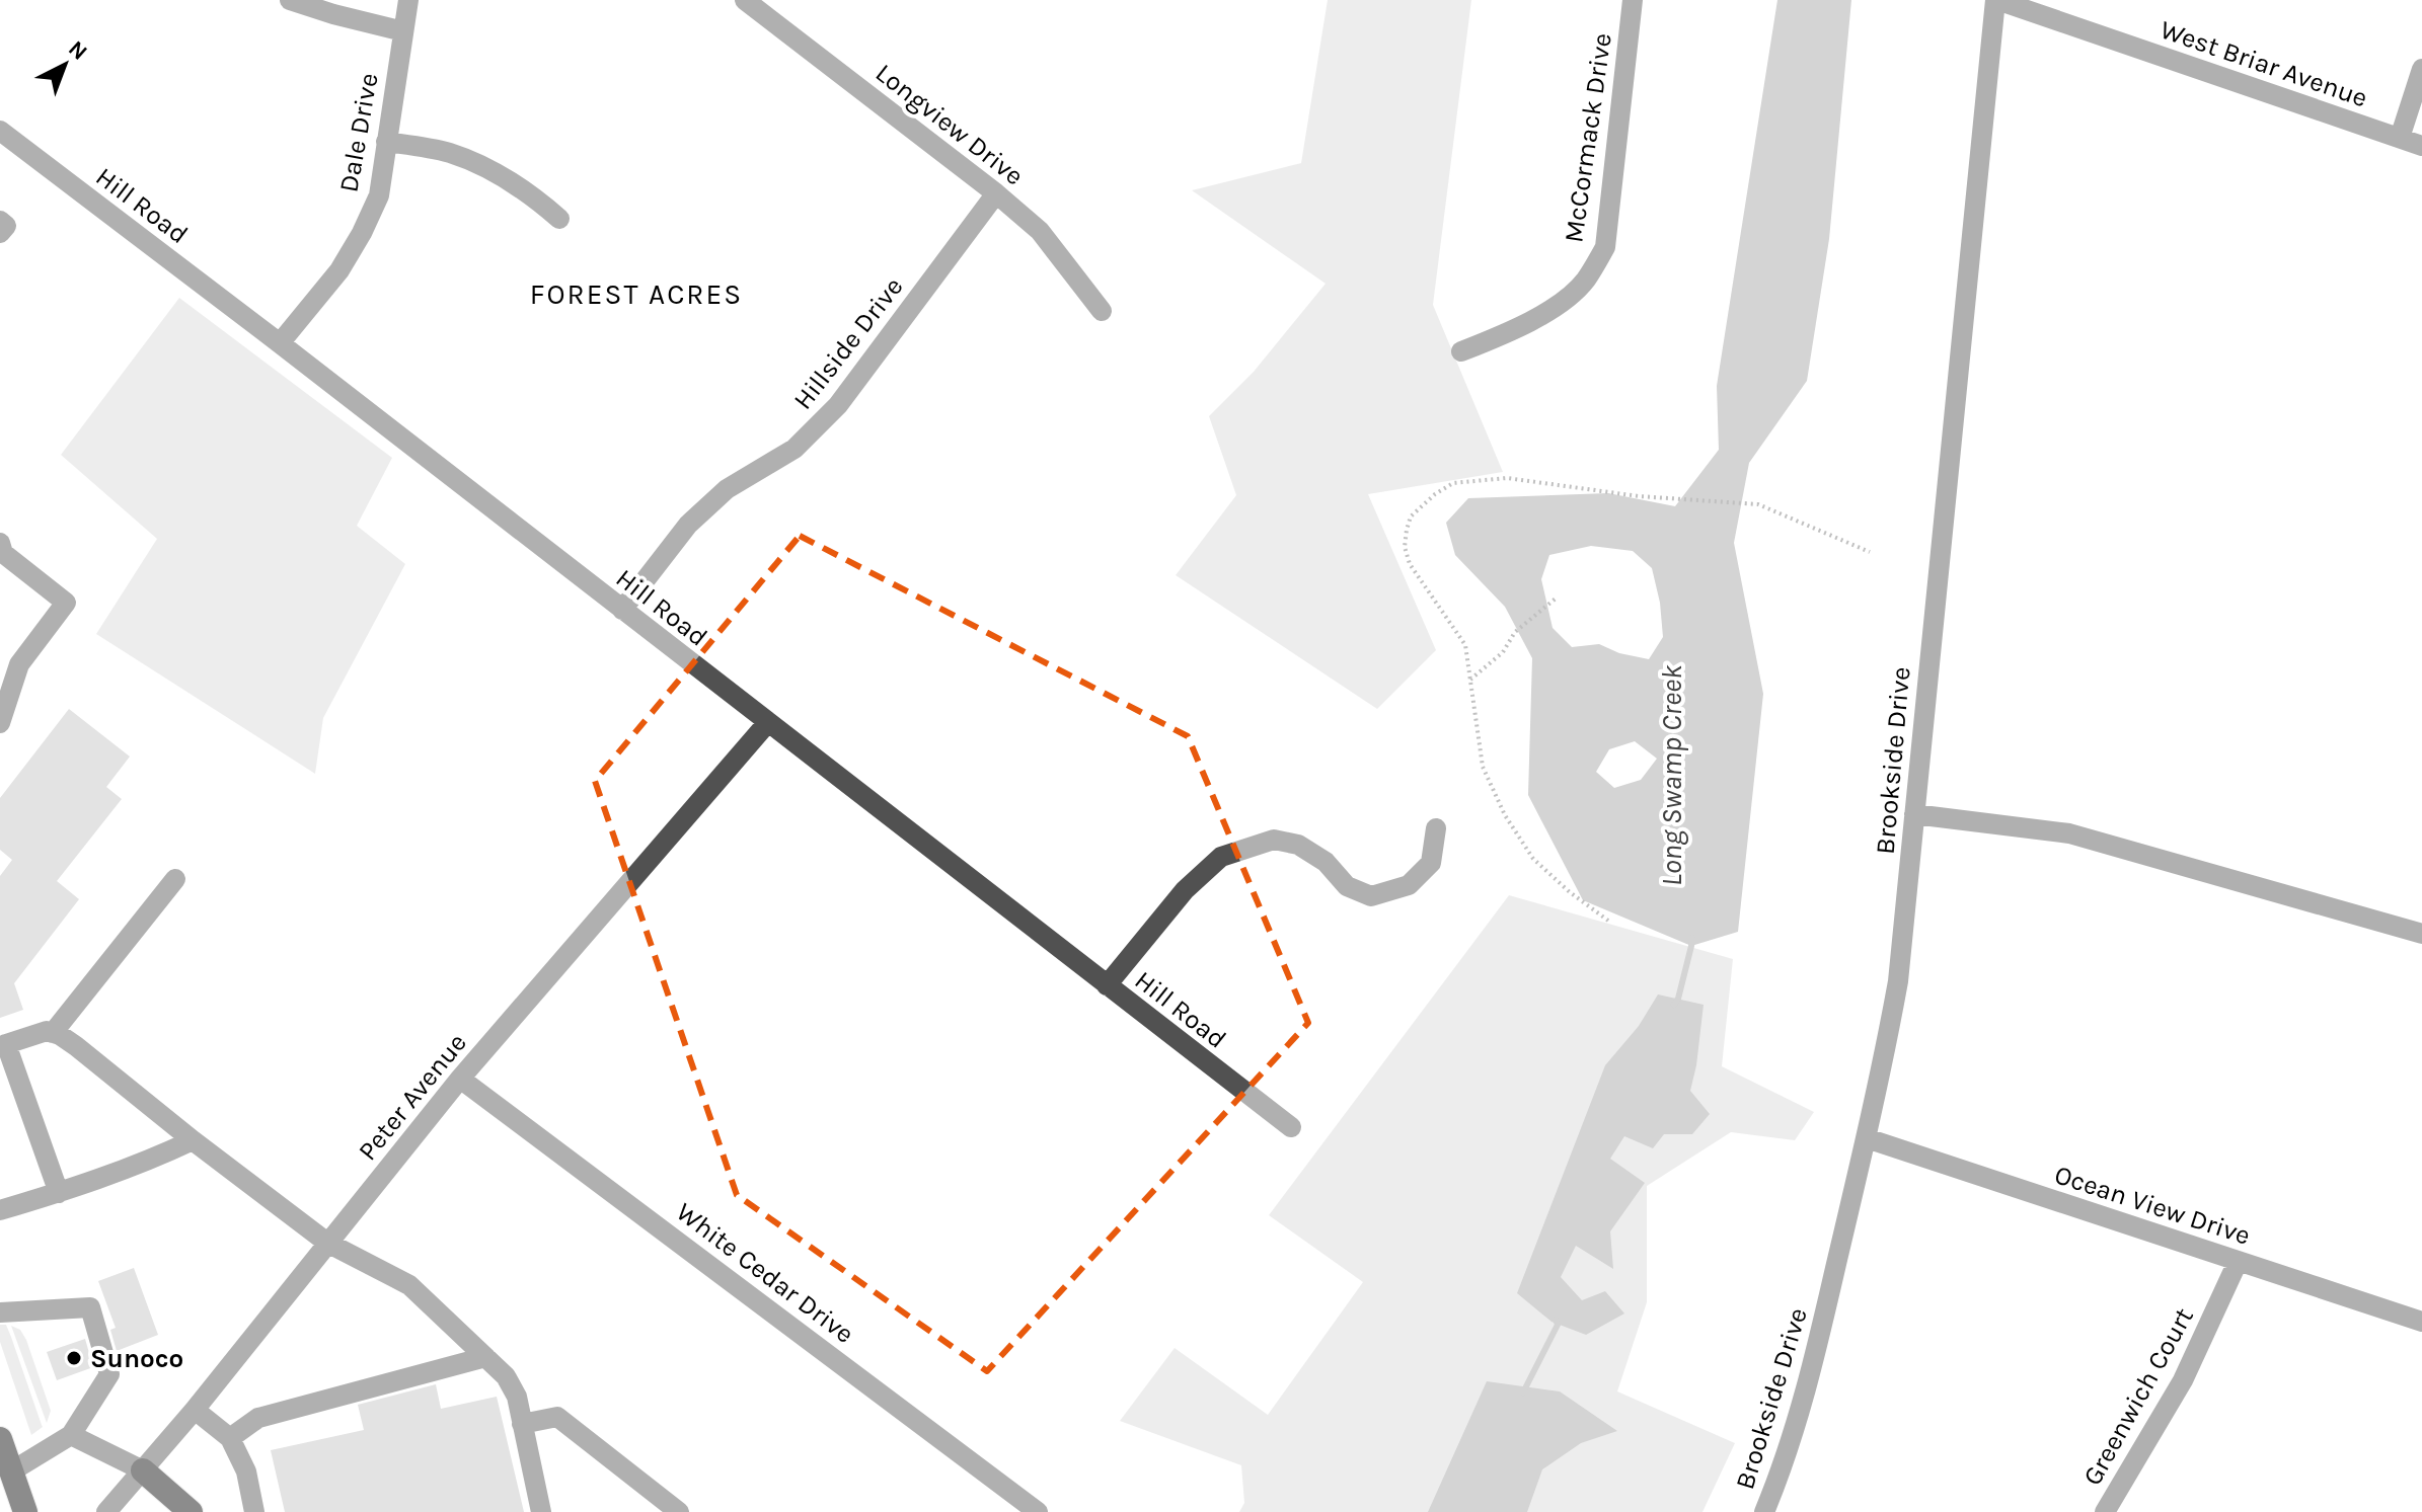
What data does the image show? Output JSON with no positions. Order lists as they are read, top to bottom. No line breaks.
{"streets":{"street":["West Briar Avenue","Longview Drive","Dale Drive","McCormack Drive","Hill Road","Hillside Drive","Brookside Drive","Peter Avenue","Ocean View Drive","White Cedar Drive","Greenwich Court"]},"crossings":[["West Briar Avenue","Brookside Drive"],["Longview Drive","Hillside Drive"],["Dale Drive","Hill Road"],["Hill Road","Hillside Drive"],["Hill Road","Peter Avenue"],["Brookside Drive","Ocean View Drive"],["Peter Avenue","White Cedar Drive"],["Ocean View Drive","Greenwich Court"]],"districts":["FOREST ACRES"],"water":["Long Swamp Creek"],"places":["Sunoco"],"north":"top right"}
